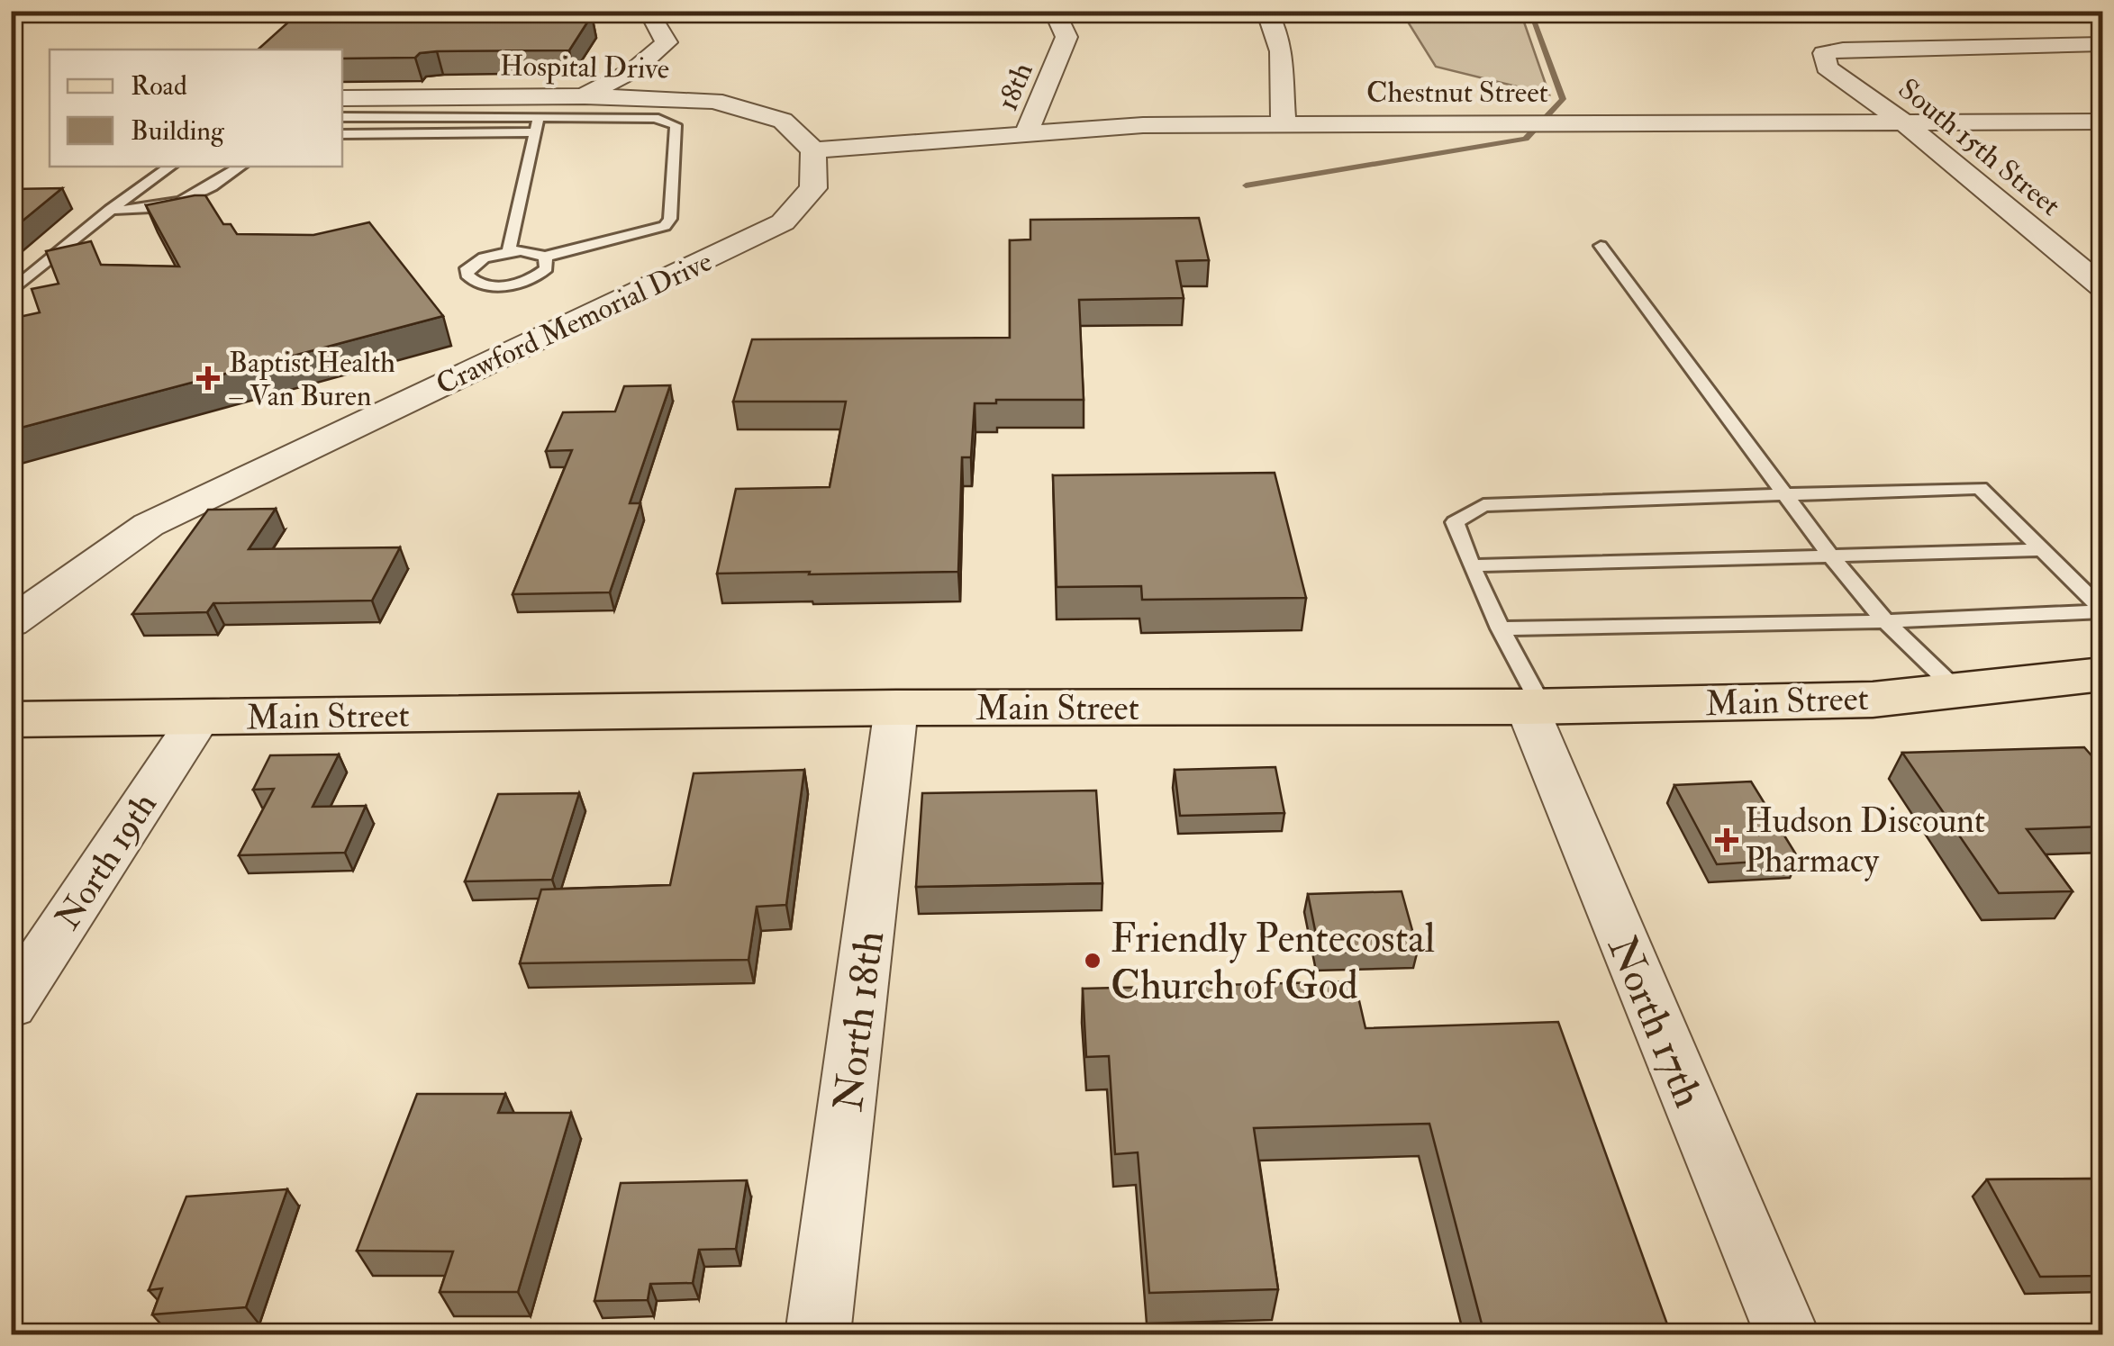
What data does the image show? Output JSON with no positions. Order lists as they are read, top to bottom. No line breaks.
{"streets":{"main road":["Main Street"],"street":["Hospital Drive","18th","Chestnut Street","South 15th Street","Crawford Memorial Drive","North 19th","North 18th","North 17th"]},"crossings":[["Hospital Drive","Chestnut Street"],["Hospital Drive","Crawford Memorial Drive"],["18th","Chestnut Street"],["Chestnut Street","South 15th Street"],["Chestnut Street","Crawford Memorial Drive"],["Main Street","North 19th"],["Main Street","North 18th"],["Main Street","North 17th"]],"places":{"health":["Baptist Health – Van Buren","Hudson Discount Pharmacy"],"other":["Friendly Pentecostal Church of God"]},"legend":["Road","Building"]}
